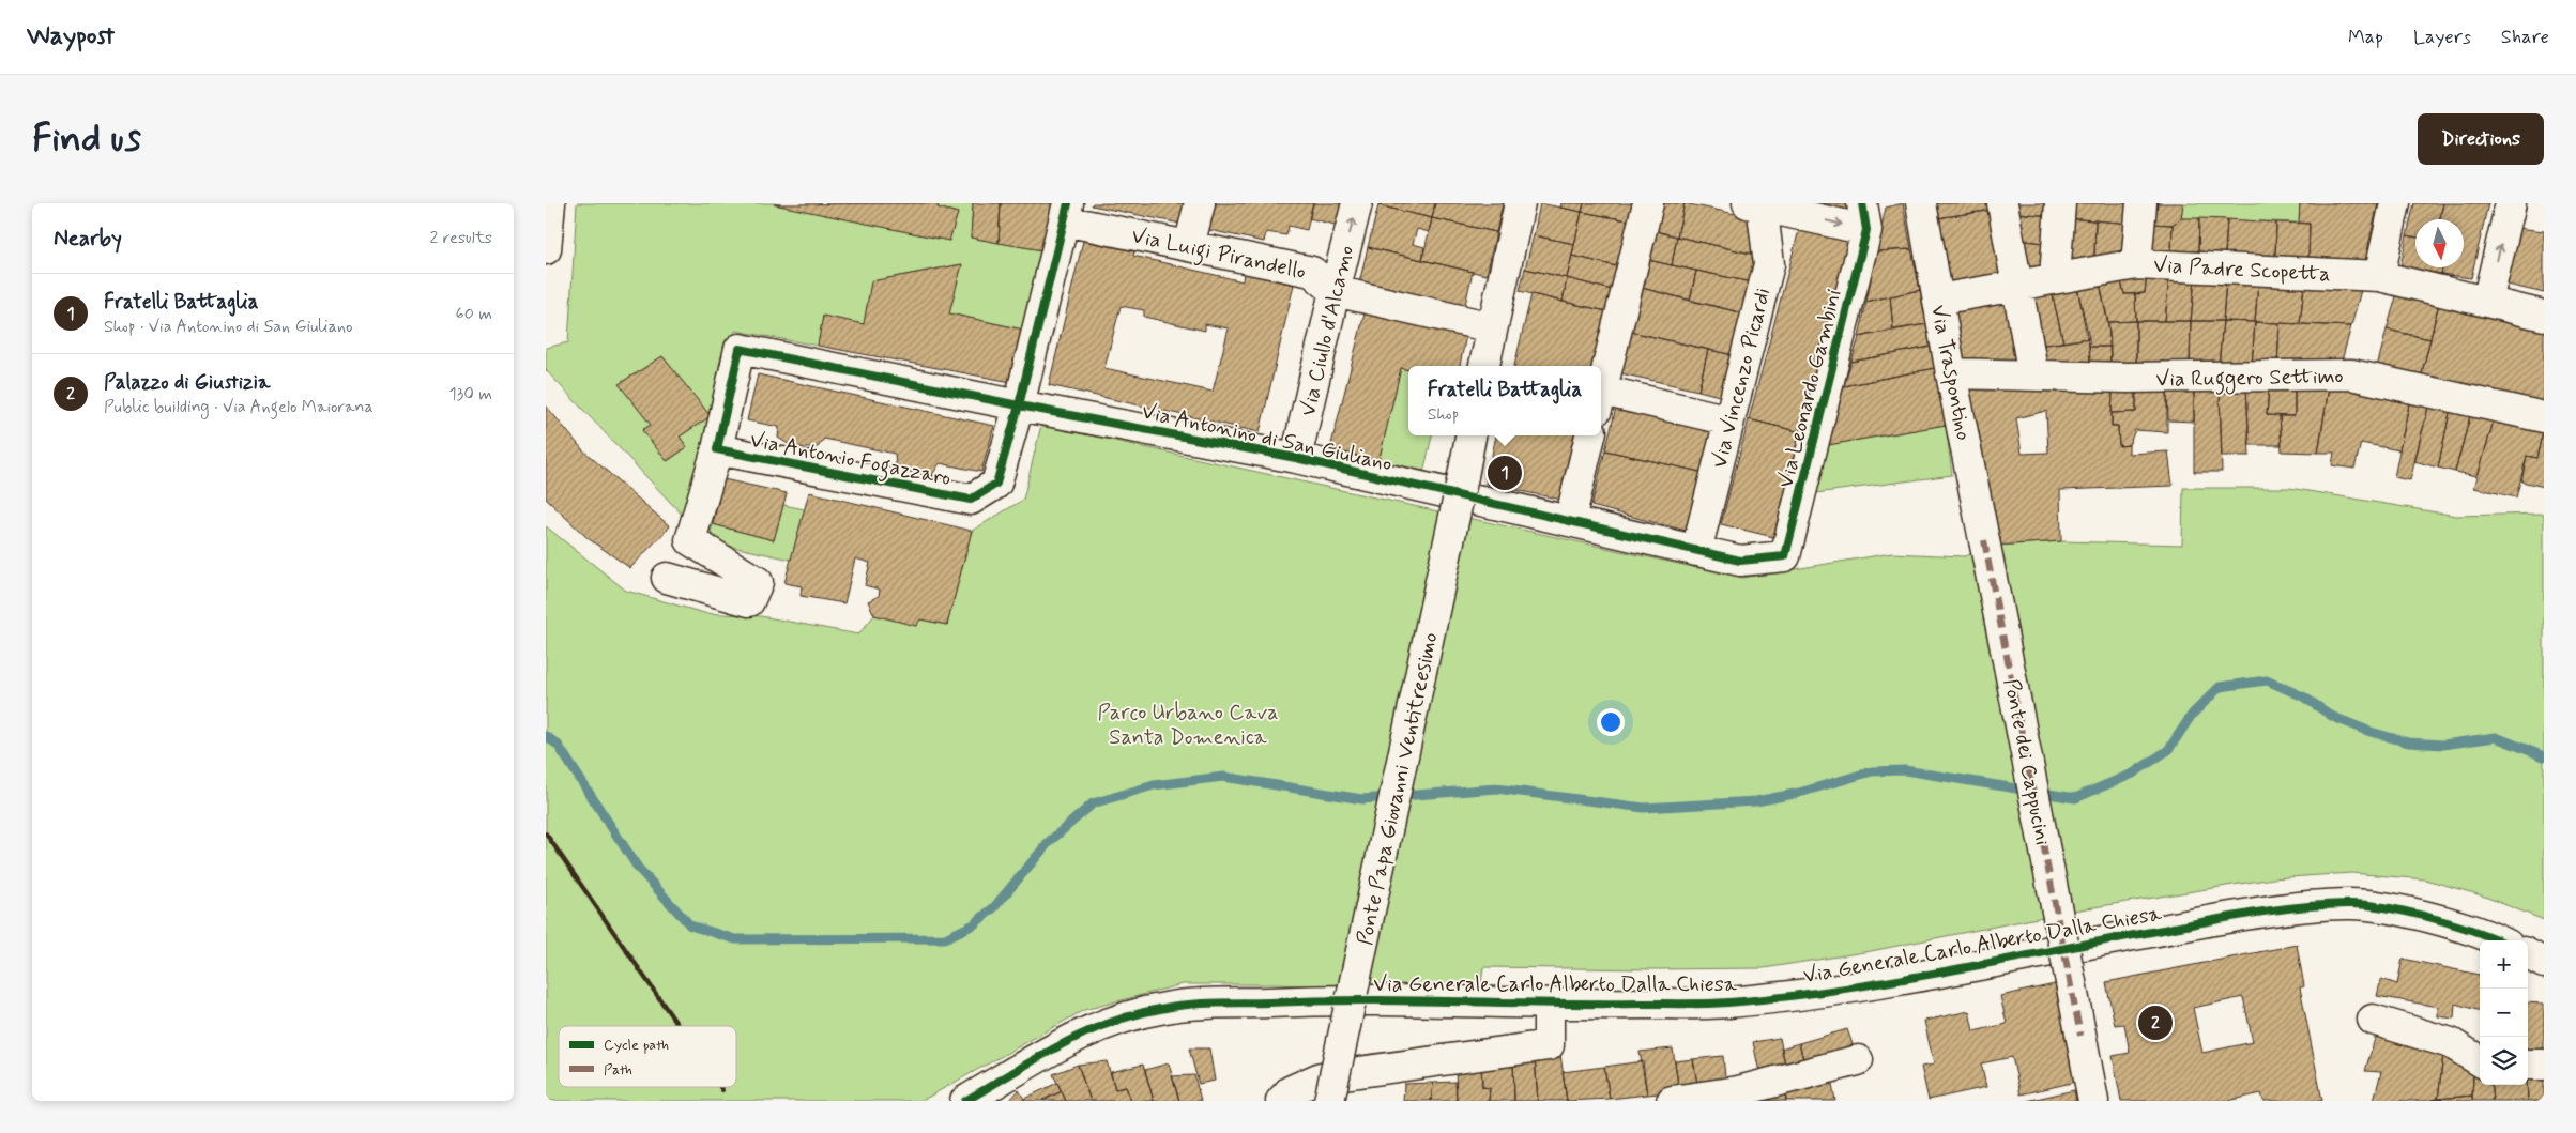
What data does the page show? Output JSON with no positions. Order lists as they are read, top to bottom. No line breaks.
{"streets":{"street":["Via Luigi Pirandello","Via Padre Scopetta","Via Ciullo d'Alcamo","Via Traspontino","Via Ruggero Settimo","Via Vincenzo Picardi","Via Leonardo Gambini","Via Antonino di San Giuliano","Via Antonio Fogazzaro","Ponte dei Cappucini","Ponte Papa Giovanni Ventitreesimo","Via Generale Carlo Alberto Dalla Chiesa"]},"crossings":[["Via Luigi Pirandello","Via Ciullo d'Alcamo"],["Via Luigi Pirandello","Via Antonio Fogazzaro"],["Via Padre Scopetta","Via Traspontino"],["Via Ciullo d'Alcamo","Via Antonino di San Giuliano"],["Via Traspontino","Via Ruggero Settimo"],["Via Traspontino","Ponte dei Cappucini"],["Via Vincenzo Picardi","Via Antonino di San Giuliano"],["Via Leonardo Gambini","Via Antonino di San Giuliano"],["Via Antonino di San Giuliano","Via Antonio Fogazzaro"]],"parks":["Parco Urbano Cava Santa Domenica"],"legend":["Cycle path","Path"],"north":"bottom","page":{"header":"Waypost","nav":["Map","Layers","Share"],"buttons":"Directions","title":"Find us","heading":["Nearby","2 results"],"list":[{"mark":"1","name":"Fratelli Battaglia","note":"Shop · Via Antonino di San Giuliano","value":"60 m"},{"mark":"2","name":"Palazzo di Giustizia","note":"Public building · Via Angelo Maiorana","value":"130 m"}],"popup":["Fratelli Battaglia","Shop"],"pins":["1","2"],"map_buttons":["+","−"]}}
